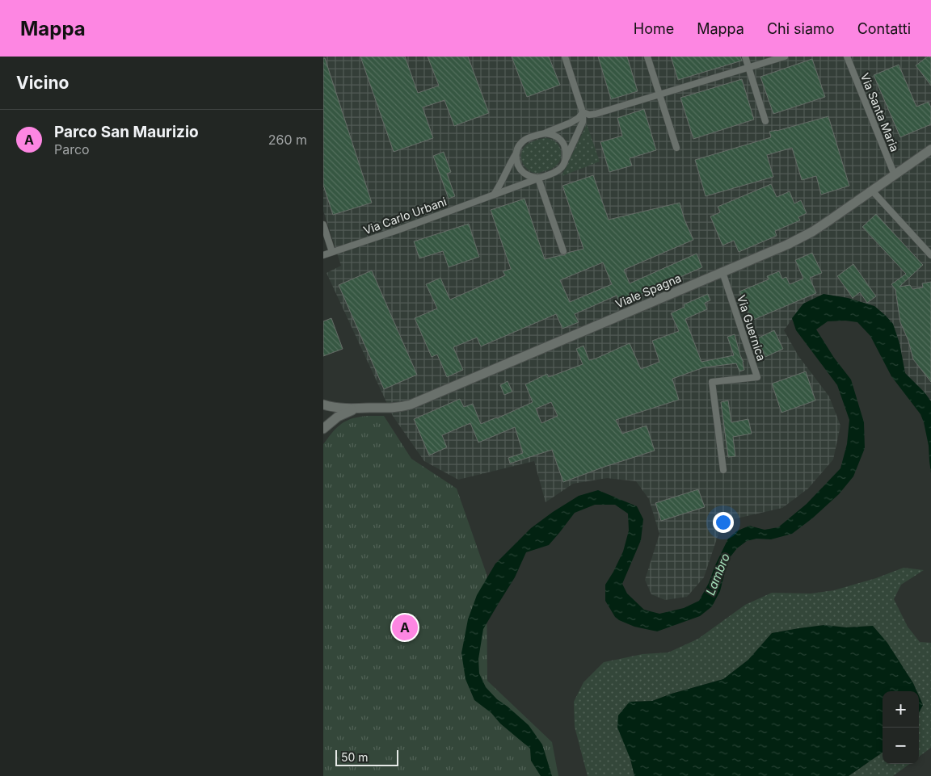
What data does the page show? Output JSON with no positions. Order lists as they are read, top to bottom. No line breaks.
{"streets":{"street":["Via Santa Maria","Via Carlo Urbani","Viale Spagna","Via Guernica"]},"crossings":[["Via Santa Maria","Viale Spagna"],["Viale Spagna","Via Guernica"]],"water":["Lambro"],"scale_bar":"50 m","page":{"header":"Mappa","nav":["Home","Mappa","Chi siamo","Contatti"],"heading":"Vicino","list":[{"mark":"A","name":"Parco San Maurizio","note":"Parco","value":"260 m"}],"pins":"A","map_buttons":["+","−"],"scale":"50 m"}}
